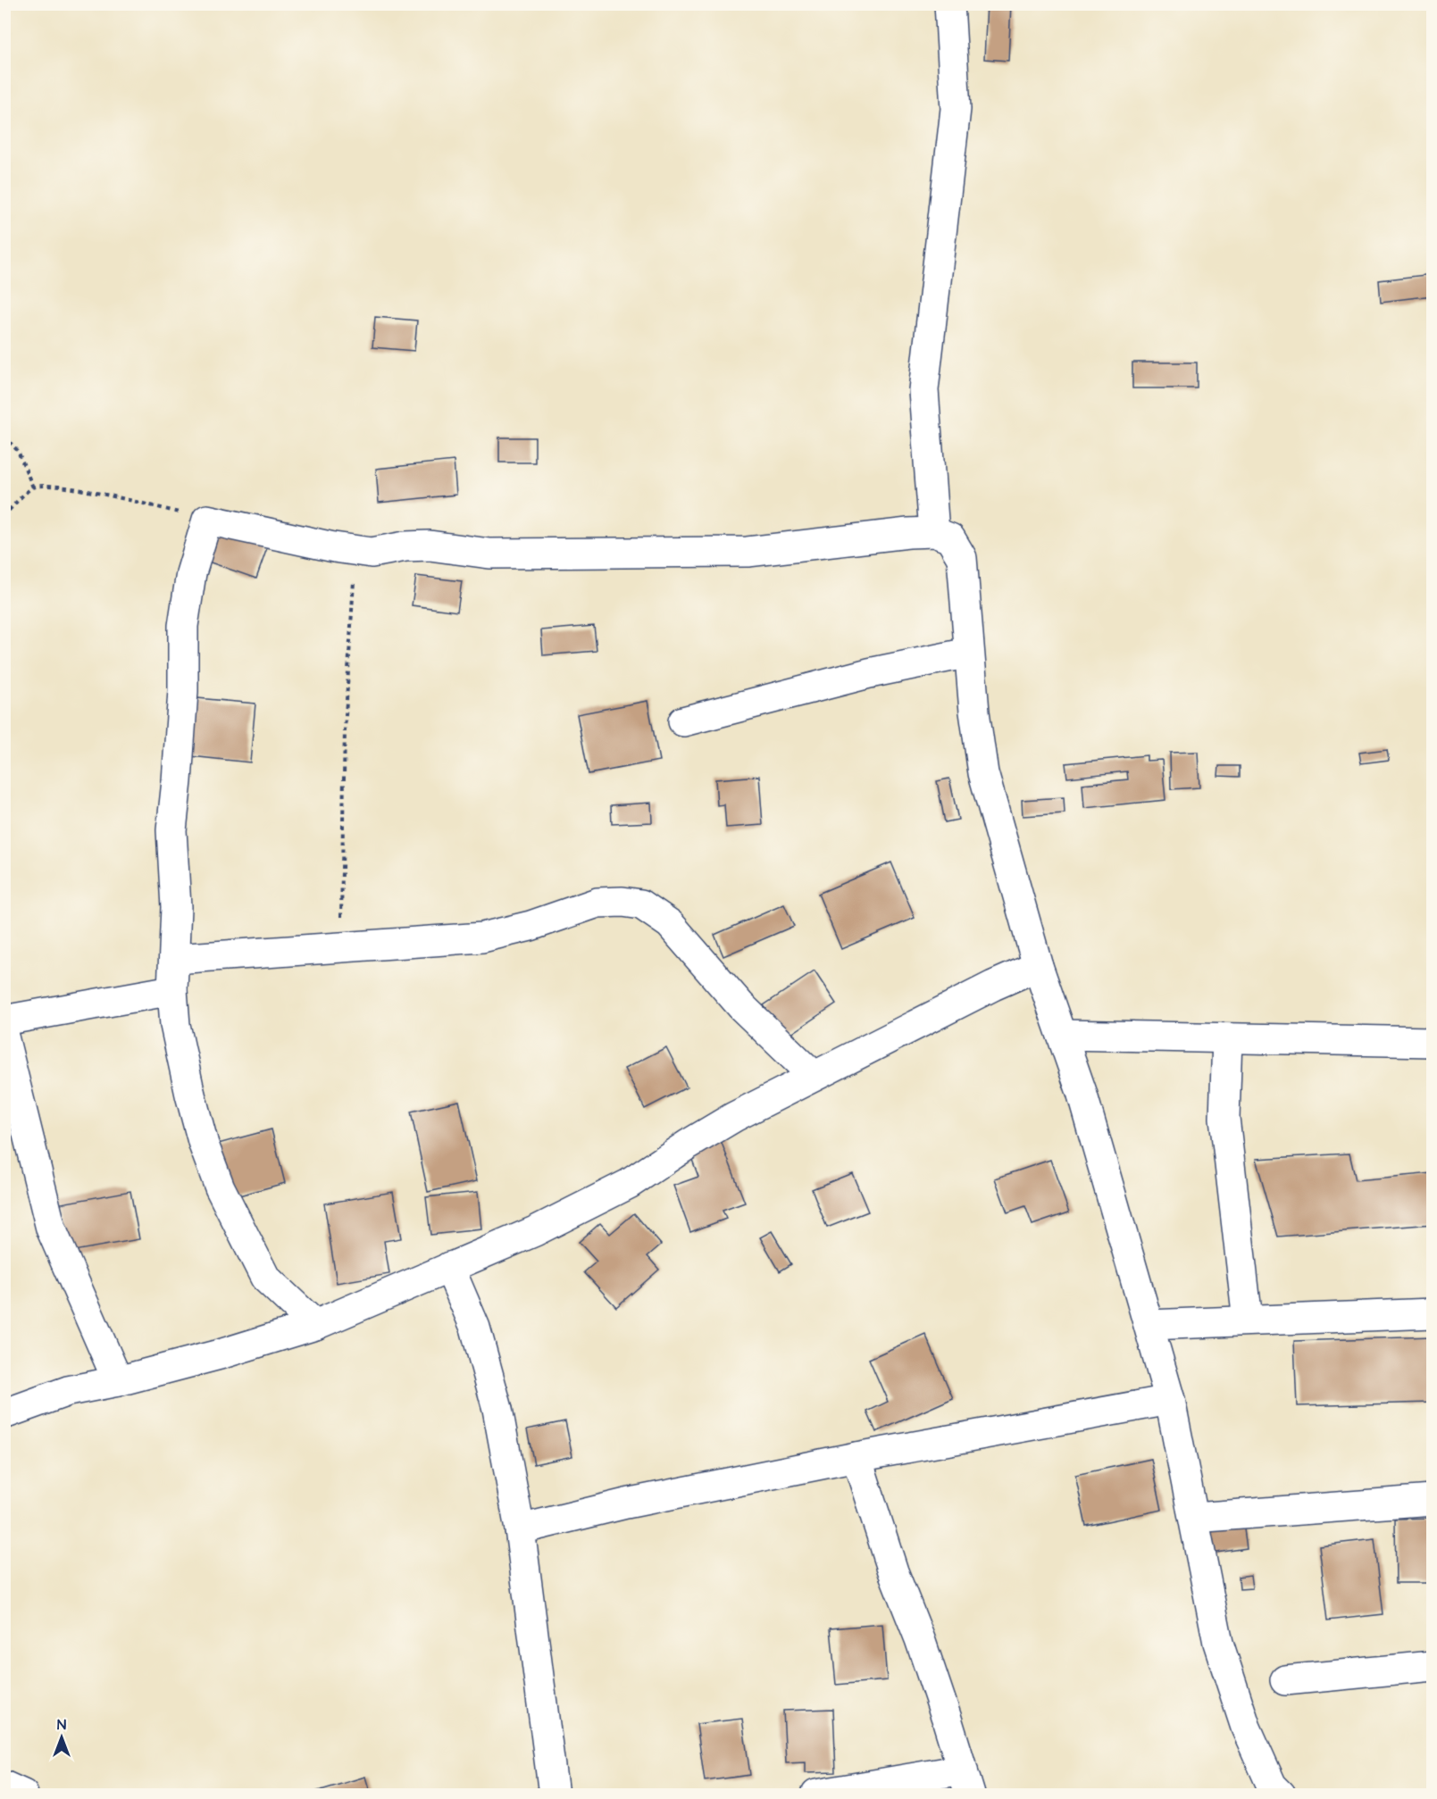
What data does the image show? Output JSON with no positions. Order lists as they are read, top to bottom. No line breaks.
{"north":"top"}
